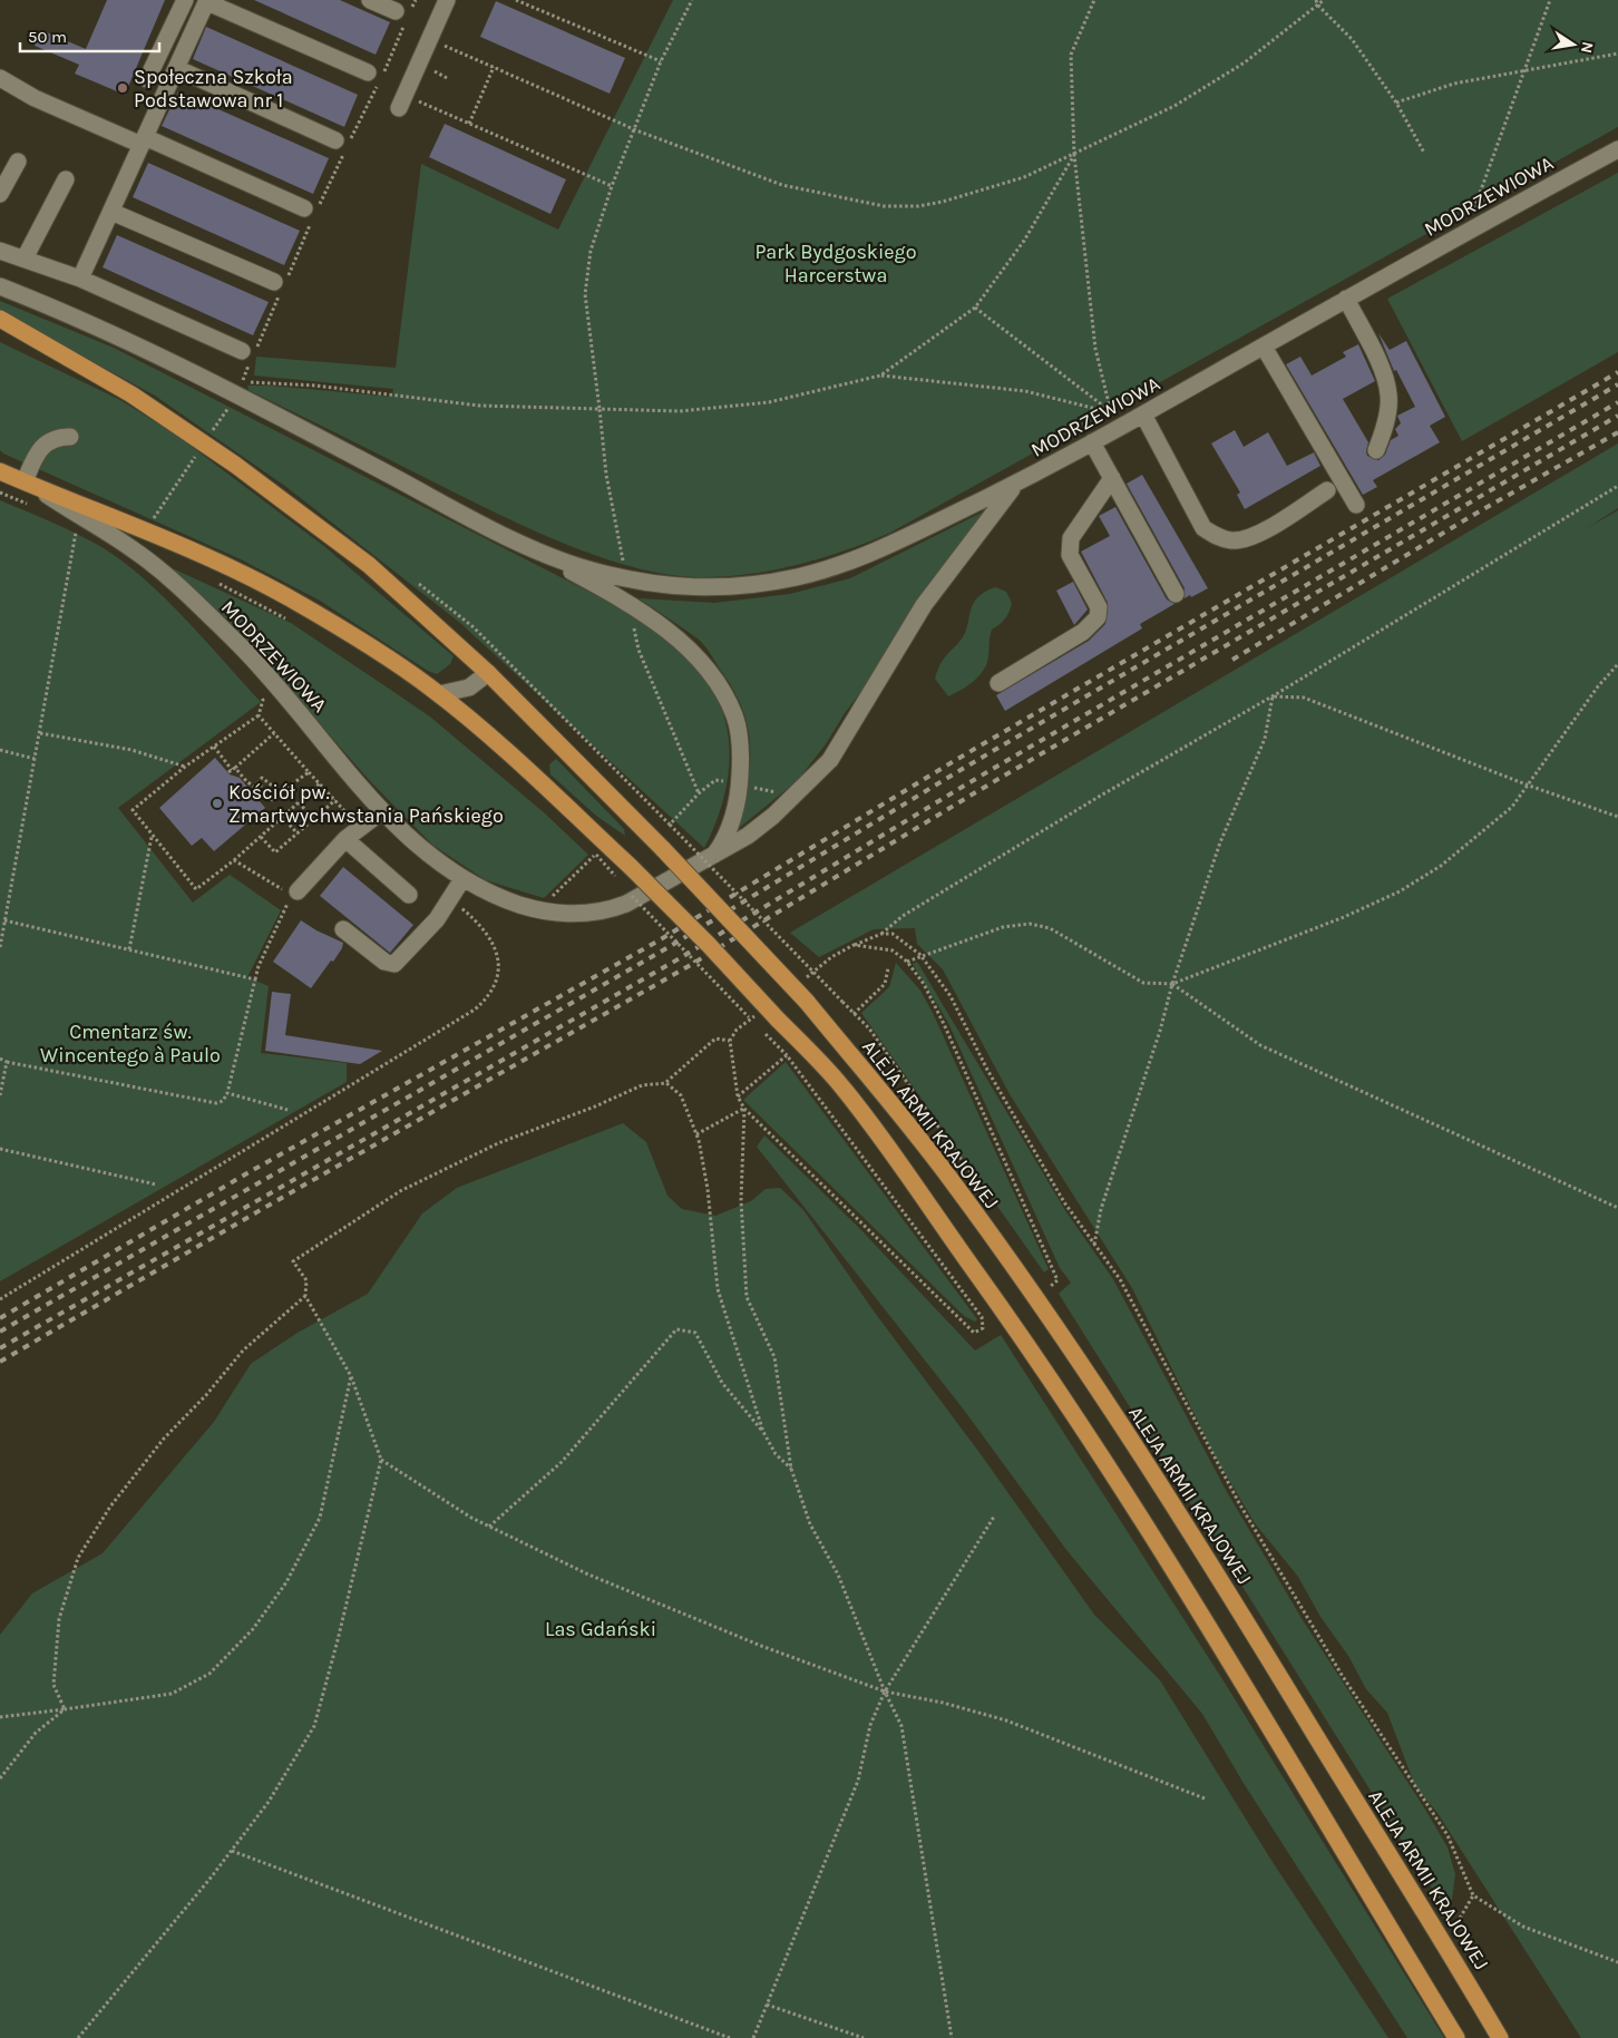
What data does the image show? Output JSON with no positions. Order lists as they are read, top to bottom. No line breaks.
{"streets":{"main road":["ALEJA ARMII KRAJOWEJ"],"street":["MODRZEWIOWA"]},"parks":["Park Bydgoskiego Harcerstwa","Cmentarz św. Wincentego à Paulo","Las Gdański"],"places":["Społeczna Szkoła Podstawowa nr 1","Kościół pw. Zmartwychwstania Pańskiego"],"scale_bar":"50 m","north":"right"}
